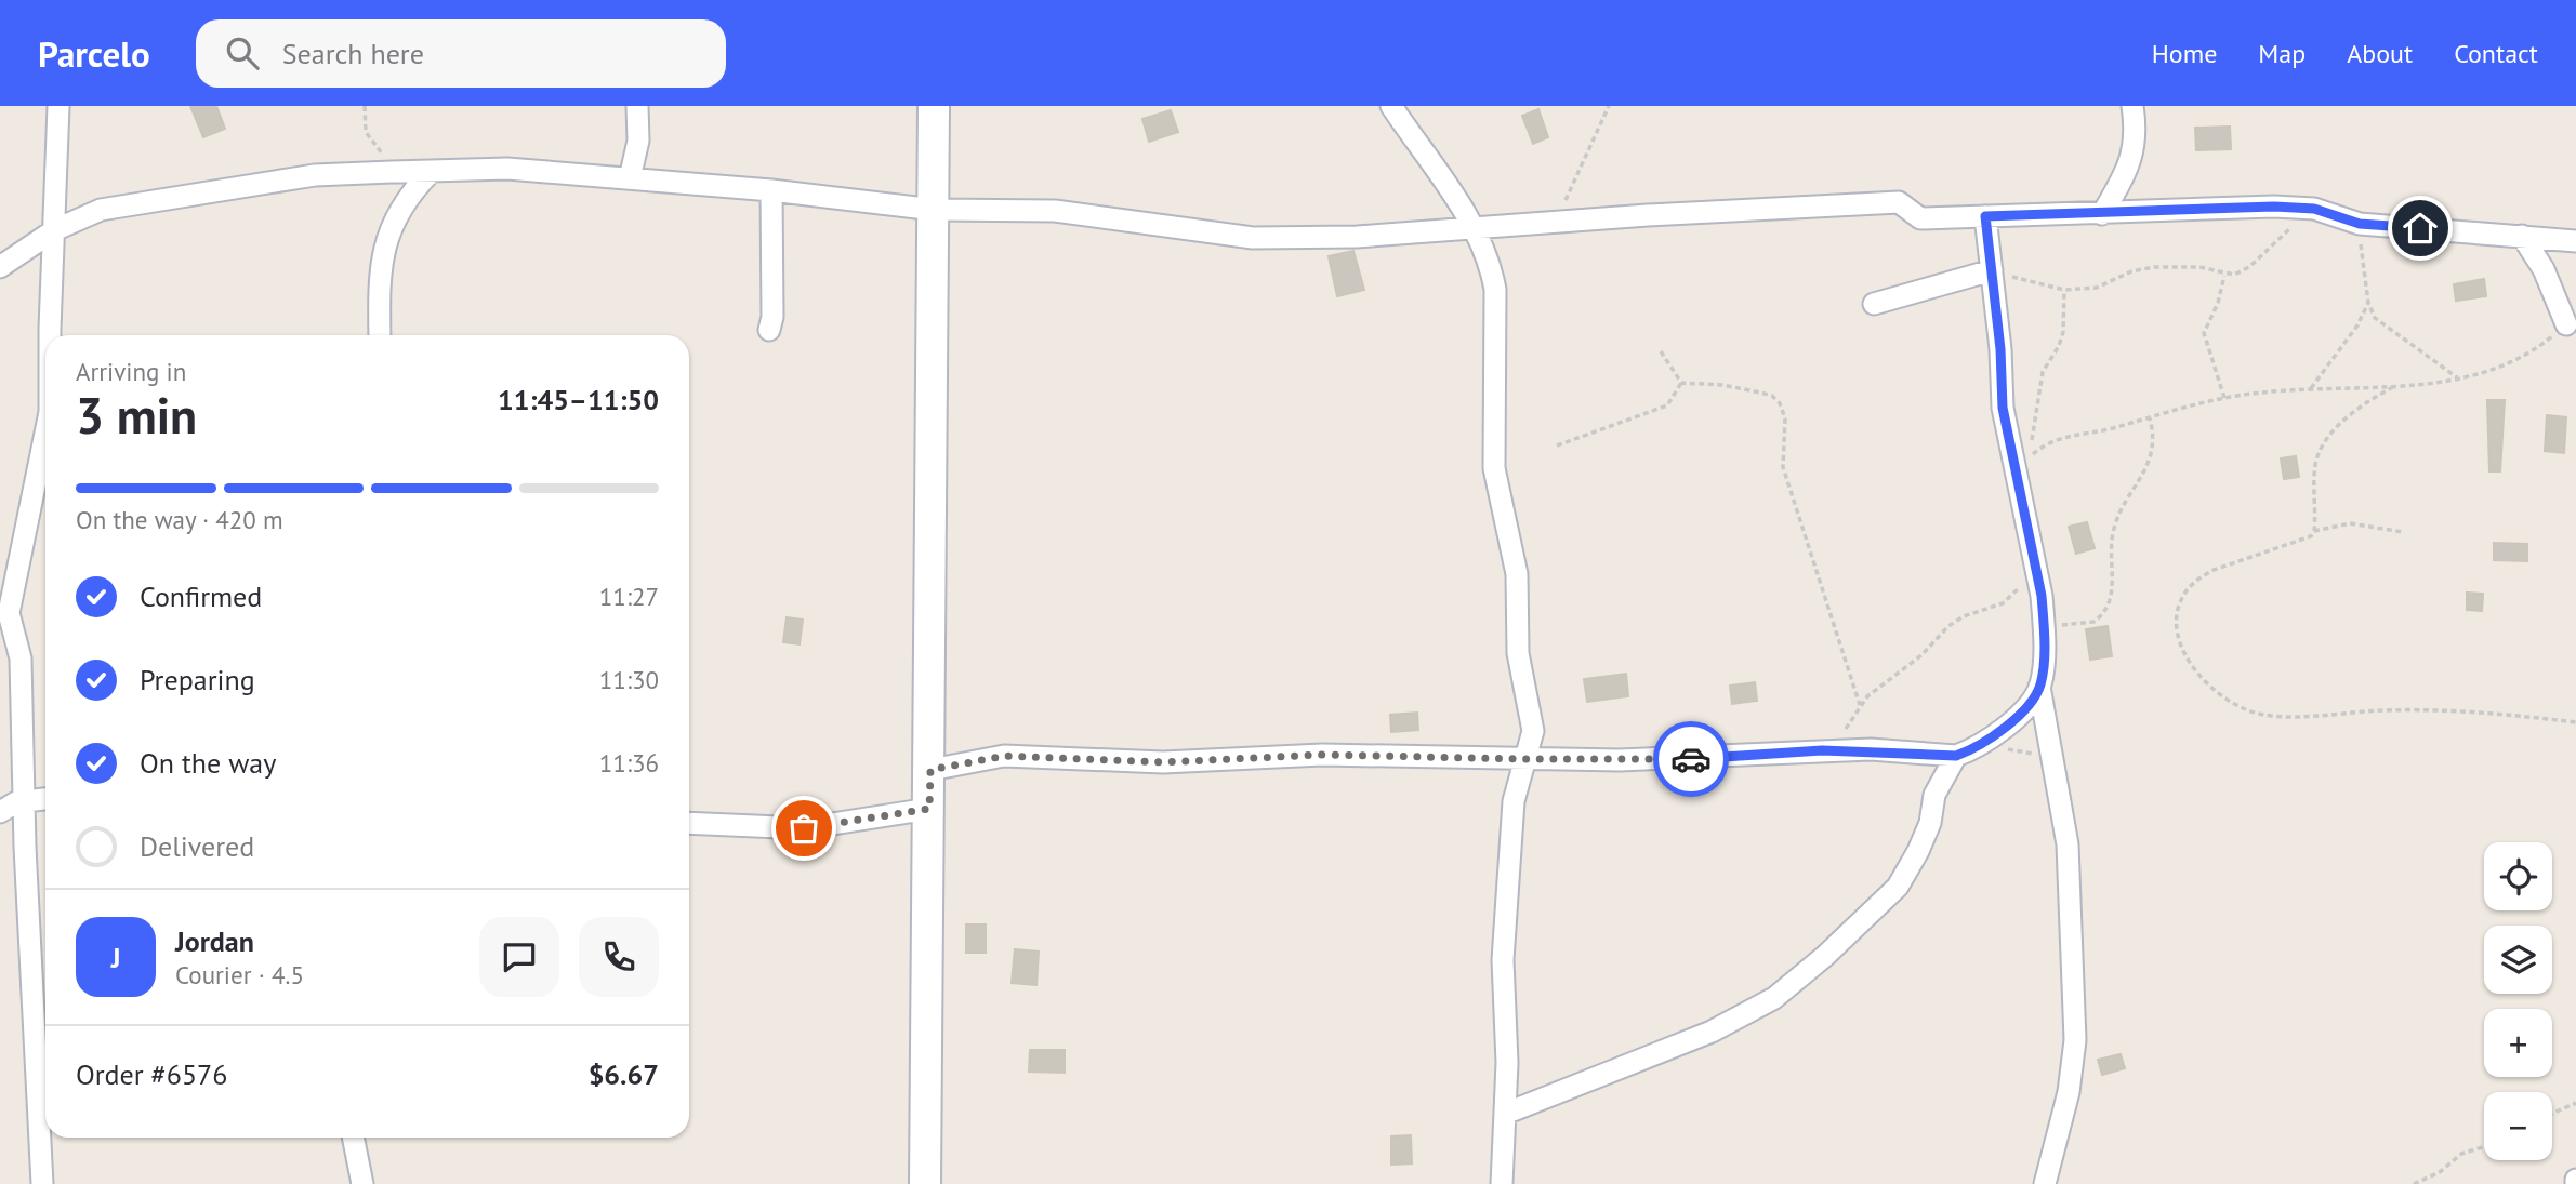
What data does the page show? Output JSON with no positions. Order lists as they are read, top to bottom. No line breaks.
{"page":{"header":"Parcelo","search":"Search here","nav":["Home","Map","About","Contact"],"heading":["3 min","Arriving in","11:45–11:50"],"panel":["Jordan","Courier · 4.5","Order #6576","$6.67"],"bar":"On the way · 420 m","list":[["Confirmed","11:27"],["Preparing","11:30"],["On the way","11:36"],"Delivered"],"map_buttons":["+","−"],"round":"J"}}
